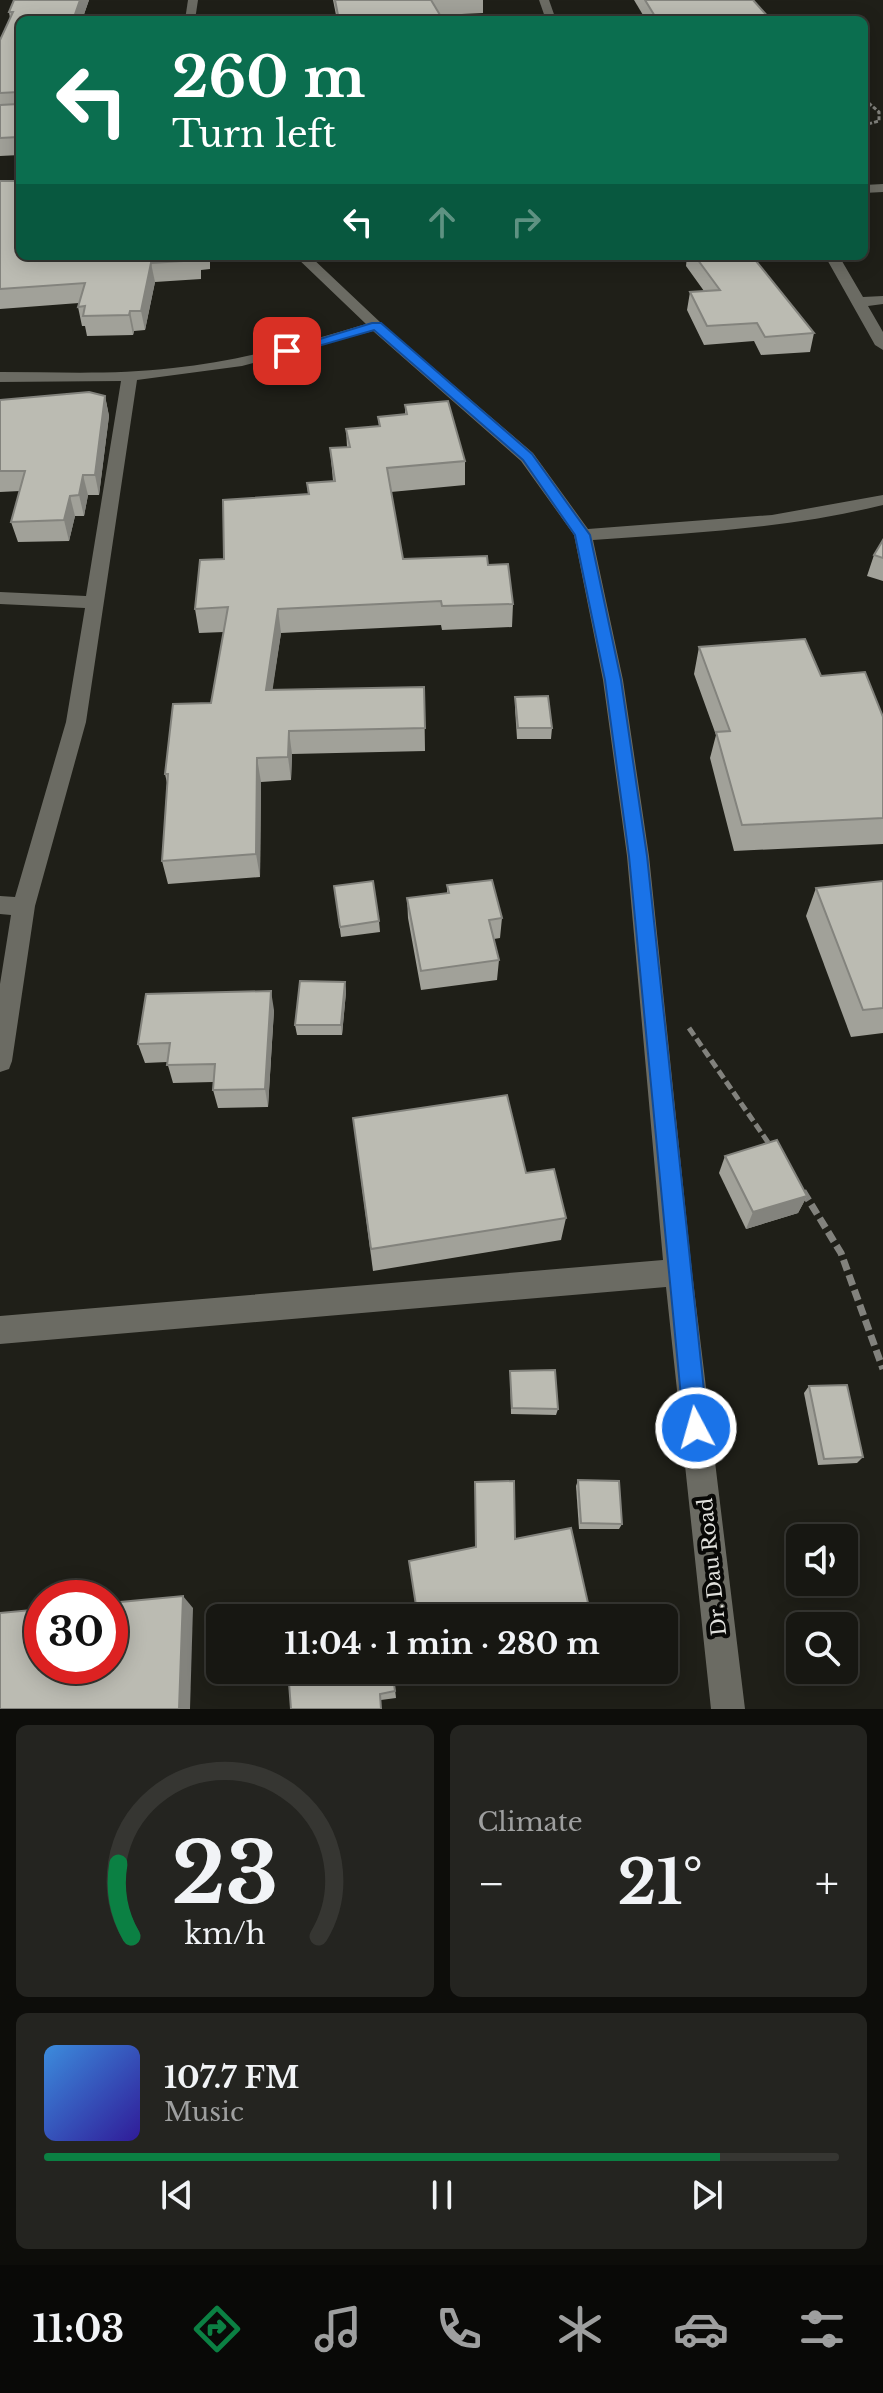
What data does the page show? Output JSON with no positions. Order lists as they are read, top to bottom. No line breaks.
{"streets":{"street":["Dr. Dau Road"]},"page":{"turn":["260 m","Turn left"],"limit":"30","trip":"11:04 · 1 min · 280 m","tile":"Climate","heat":["−","21°","+"],"song":["107.7 FM","Music"],"tabs":"11:03","gauge":["23","km/h"]}}
